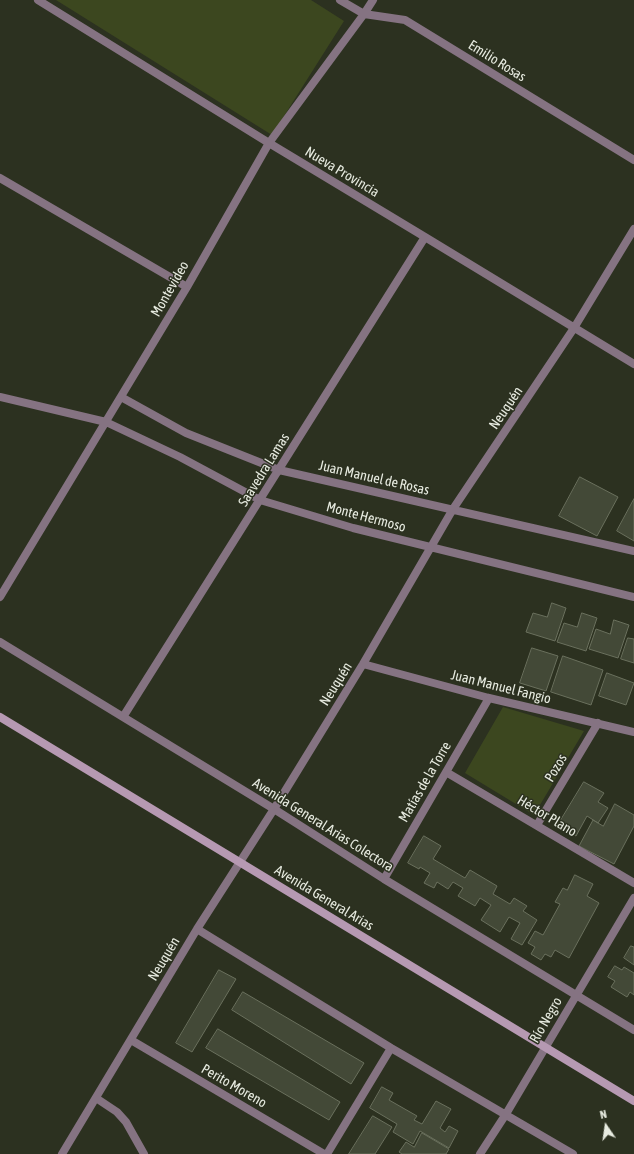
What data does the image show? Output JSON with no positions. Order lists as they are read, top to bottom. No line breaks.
{"streets":{"main road":["Avenida General Arias"],"street":["Emilio Rosas","Nueva Provincia","Montevideo","Neuquén","Saavedra Lamas","Juan Manuel de Rosas","Monte Hermoso","Juan Manuel Fangio","Pozos","Matías de la Torre","Héctor Plano","Avenida General Arias Colectora","Río Negro","Perito Moreno"]},"crossings":[["Emilio Rosas","Montevideo"],["Nueva Provincia","Montevideo"],["Nueva Provincia","Neuquén"],["Nueva Provincia","Saavedra Lamas"],["Montevideo","Juan Manuel de Rosas"],["Montevideo","Monte Hermoso"],["Neuquén","Juan Manuel de Rosas"],["Neuquén","Monte Hermoso"],["Neuquén","Juan Manuel Fangio"],["Neuquén","Avenida General Arias Colectora"],["Neuquén","Avenida General Arias"],["Neuquén","Perito Moreno"],["Saavedra Lamas","Juan Manuel de Rosas"],["Saavedra Lamas","Monte Hermoso"],["Saavedra Lamas","Avenida General Arias Colectora"],["Juan Manuel Fangio","Pozos"],["Juan Manuel Fangio","Matías de la Torre"],["Pozos","Héctor Plano"],["Matías de la Torre","Héctor Plano"],["Matías de la Torre","Avenida General Arias Colectora"],["Avenida General Arias Colectora","Río Negro"],["Avenida General Arias","Río Negro"]],"north":"top"}
